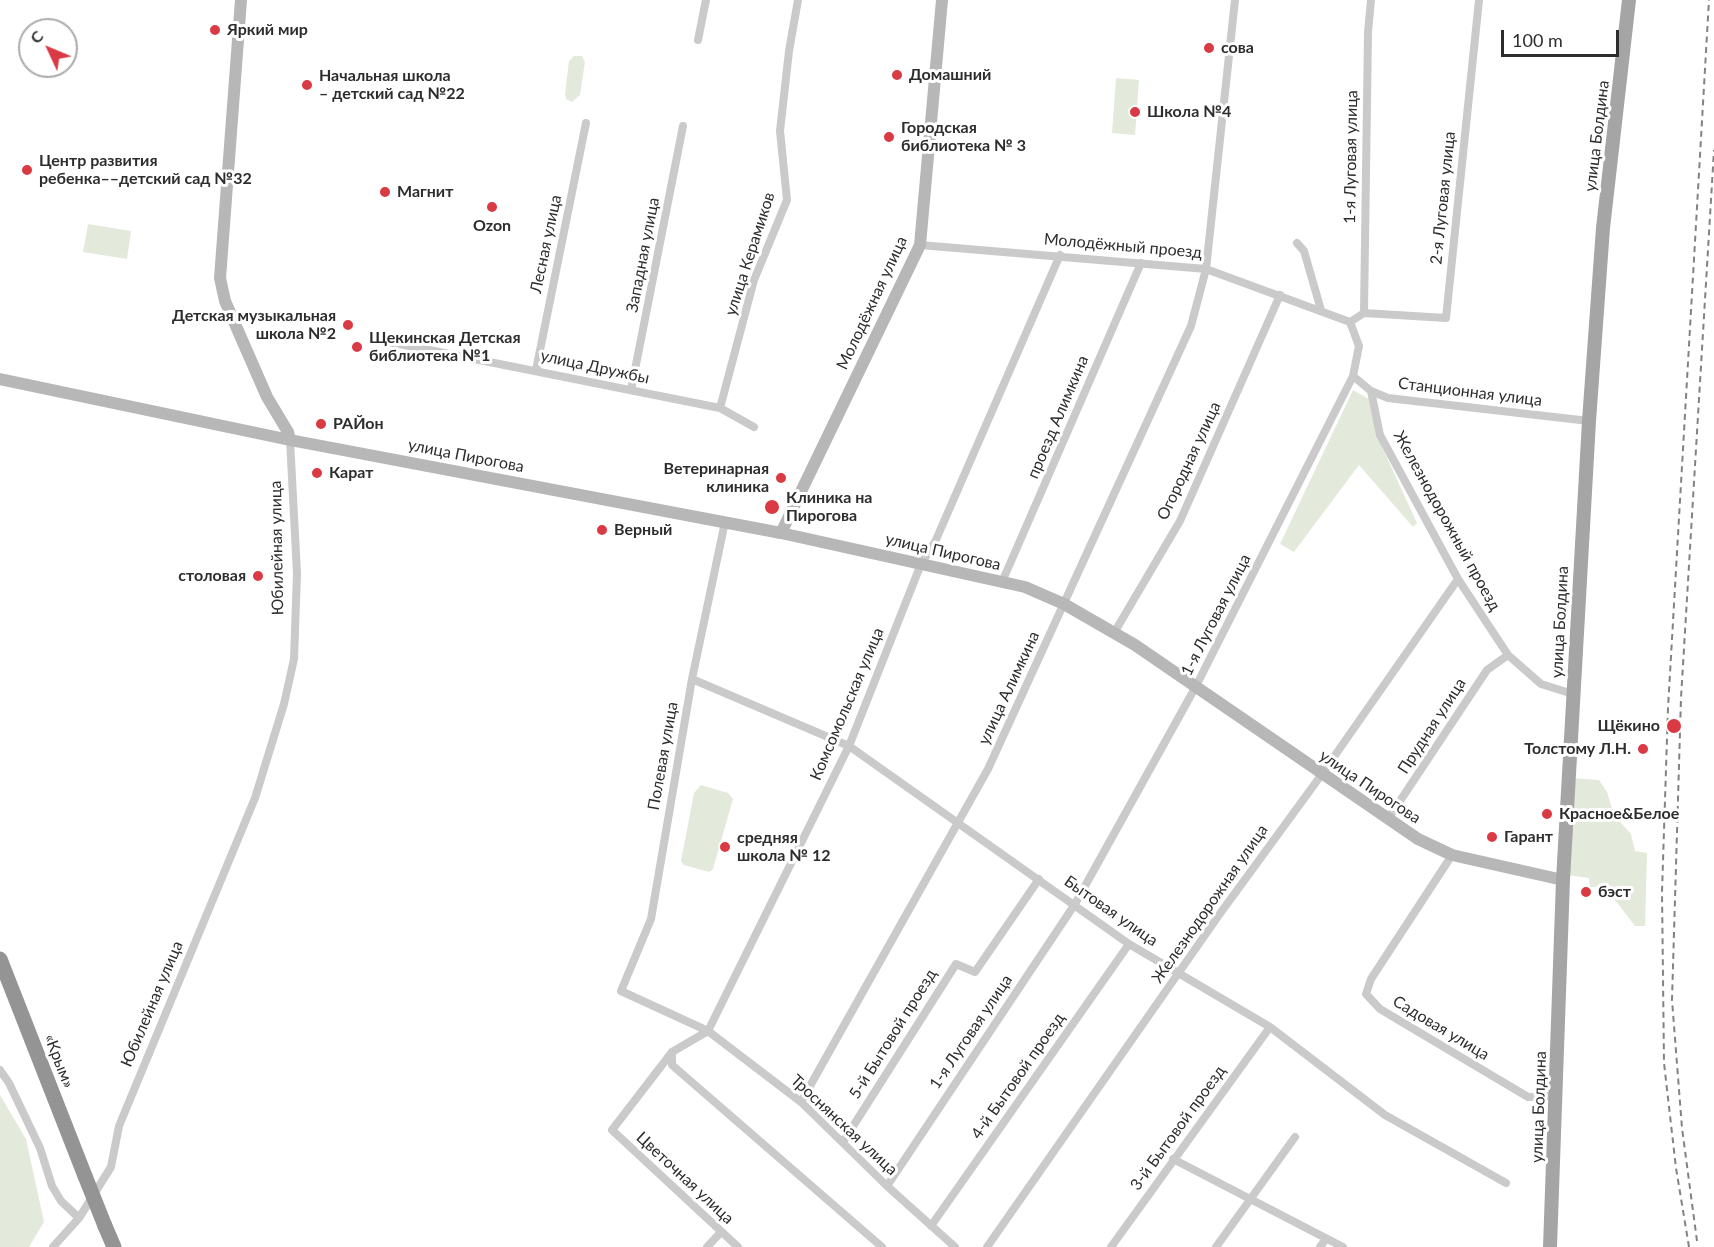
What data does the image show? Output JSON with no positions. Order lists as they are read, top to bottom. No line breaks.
{"streets":{"highway":["«Крым»"],"main road":["улица Болдина"],"street":["1-я Луговая улица","2-я Луговая улица","Лесная улица","Молодёжный проезд","улица Керамиков","Западная улица","Молодёжная улица","улица Дружбы","Станционная улица","проезд Алимкина","улица Пирогова","Огородная улица","Железнодорожный проезд","Юбилейная улица","улица Алимкина","Комсомольская улица","Прудная улица","Полевая улица","Железнодорожная улица","Бытовая улица","Садовая улица","5-й Бытовой проезд","4-й Бытовой проезд","Троснянская улица","3-й Бытовой проезд","Цветочная улица"]},"crossings":[["улица Болдина","Станционная улица"],["улица Болдина","улица Пирогова"],["улица Болдина","Железнодорожный проезд"],["улица Болдина","Садовая улица"],["1-я Луговая улица","2-я Луговая улица"],["1-я Луговая улица","Молодёжный проезд"],["1-я Луговая улица","Станционная улица"],["1-я Луговая улица","улица Пирогова"],["1-я Луговая улица","Бытовая улица"],["1-я Луговая улица","Троснянская улица"],["Лесная улица","улица Дружбы"],["Молодёжный проезд","Молодёжная улица"],["Молодёжный проезд","проезд Алимкина"],["Молодёжный проезд","Огородная улица"],["Молодёжный проезд","улица Алимкина"],["Молодёжный проезд","Комсомольская улица"],["улица Керамиков","улица Дружбы"],["Западная улица","улица Дружбы"],["Молодёжная улица","улица Пирогова"],["Станционная улица","Железнодорожный проезд"],["проезд Алимкина","улица Пирогова"],["улица Пирогова","Огородная улица"],["улица Пирогова","Юбилейная улица"],["улица Пирогова","улица Алимкина"],["улица Пирогова","Комсомольская улица"],["улица Пирогова","Прудная улица"],["улица Пирогова","Полевая улица"],["улица Пирогова","Железнодорожная улица"],["улица Пирогова","Садовая улица"],["Железнодорожный проезд","Прудная улица"],["Железнодорожный проезд","Железнодорожная улица"],["улица Алимкина","Бытовая улица"],["улица Алимкина","Троснянская улица"],["Комсомольская улица","Бытовая улица"],["Комсомольская улица","Троснянская улица"],["Полевая улица","Бытовая улица"],["Полевая улица","Троснянская улица"],["Железнодорожная улица","Бытовая улица"],["Бытовая улица","5-й Бытовой проезд"],["Бытовая улица","4-й Бытовой проезд"],["Бытовая улица","3-й Бытовой проезд"],["5-й Бытовой проезд","Троснянская улица"],["4-й Бытовой проезд","Троснянская улица"]],"places":["Яркий мир","сова","Домашний","Начальная школа – детский сад №22","Школа №4","Городская библиотека № 3","Центр развития ребенка––детский сад №32","Магнит","Ozon","Детская музыкальная школа №2","Щекинская Детская библиотека №1","РАЙон","Карат","Ветеринарная клиника","Клиника на Пирогова","Верный","столовая","Щёкино","Толстому Л.Н.","Красное&Белое","Гарант","средняя школа № 12","бэст"],"scale_bar":"100 m","north":"top left"}
